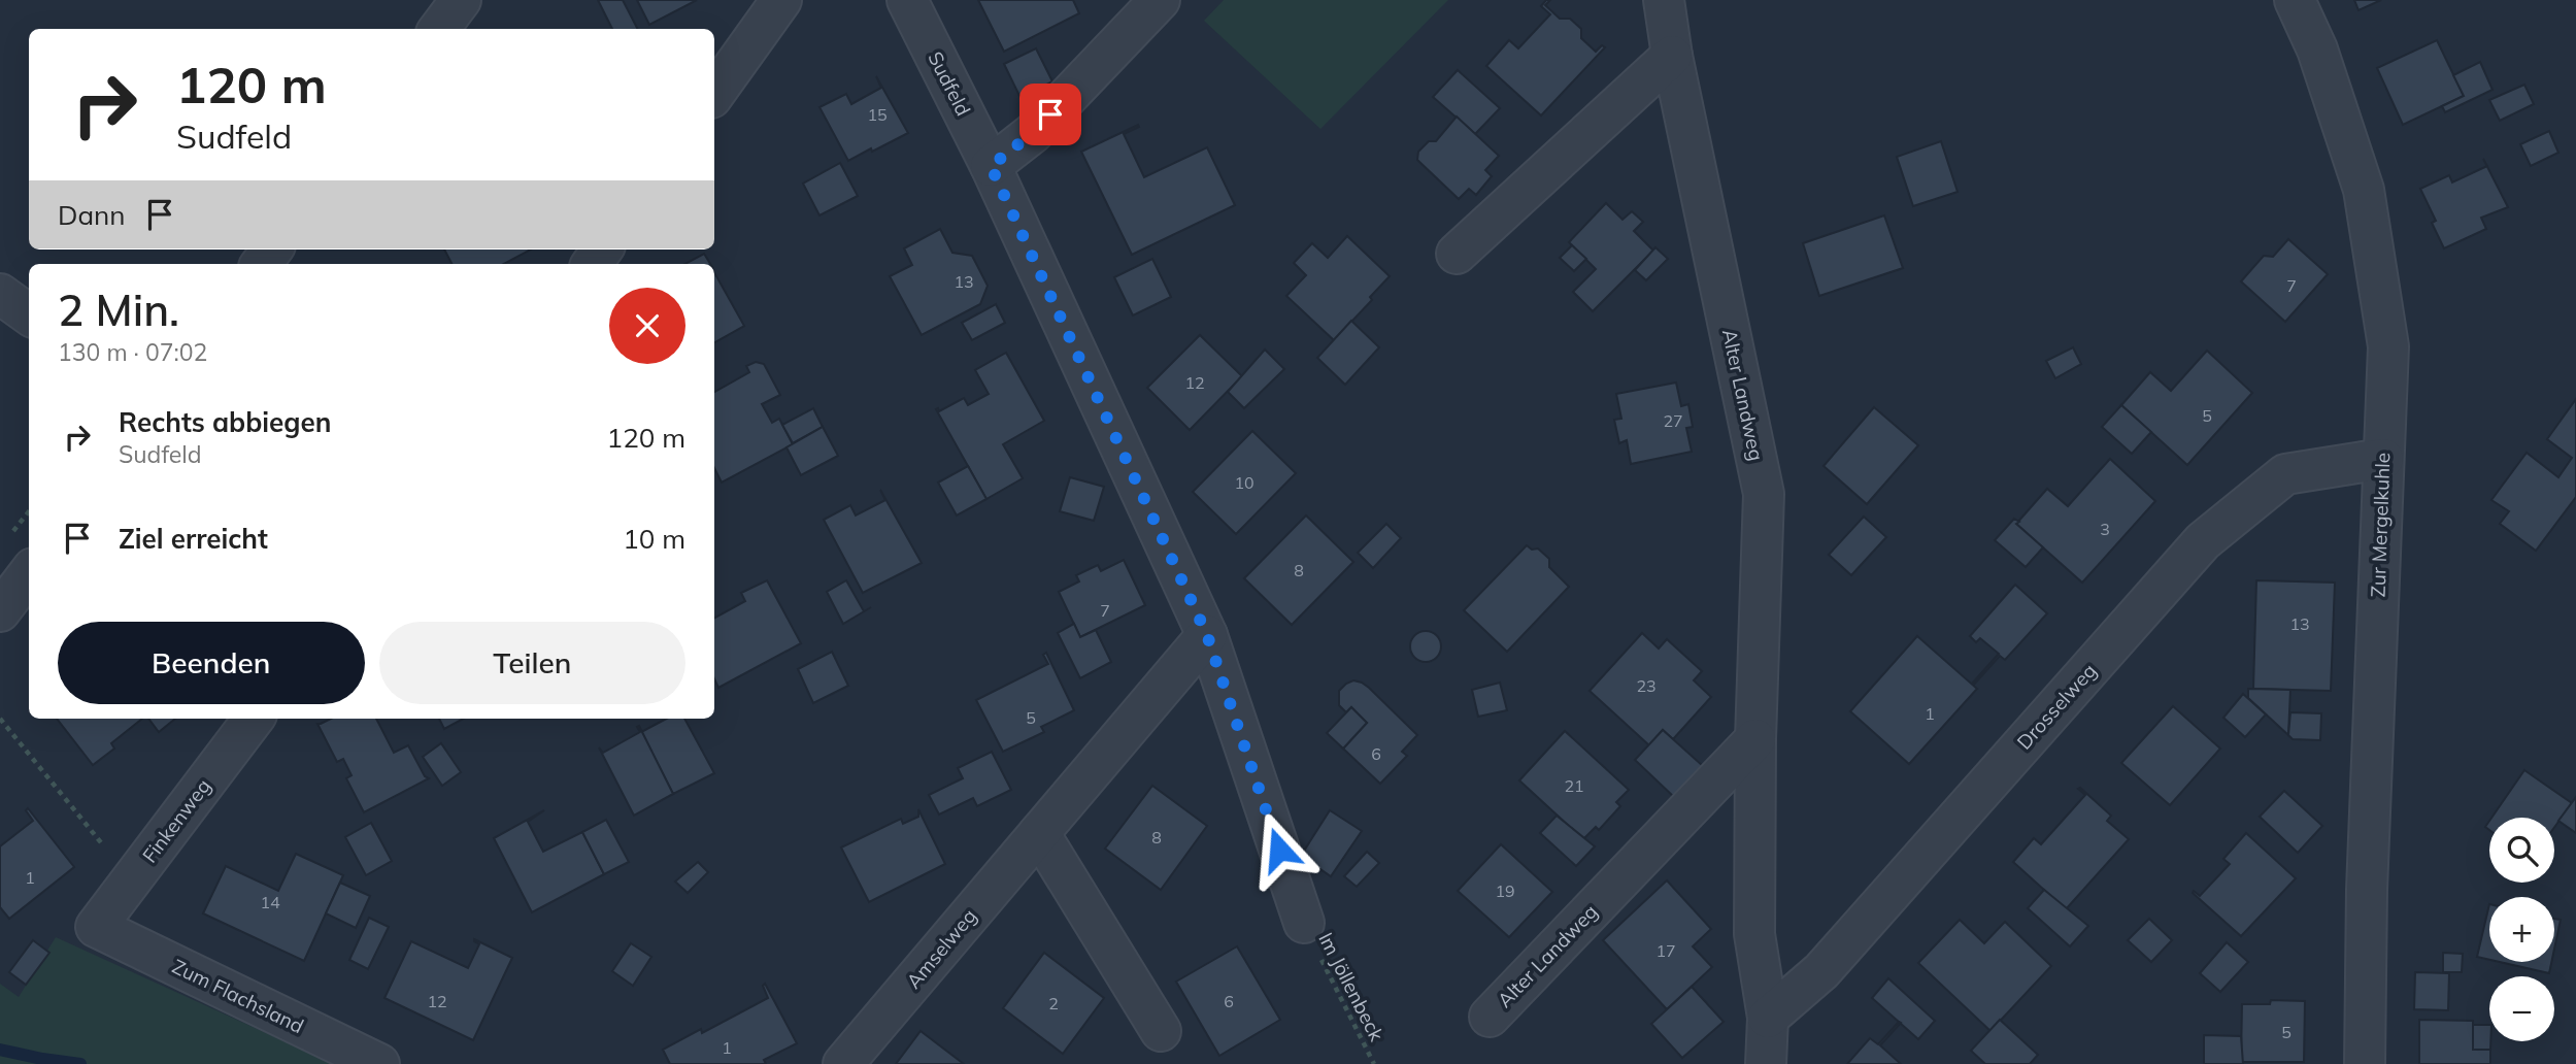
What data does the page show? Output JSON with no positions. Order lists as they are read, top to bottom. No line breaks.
{"streets":{"street":["Sudfeld","Alter Landweg","Zur Mergelkuhle","Drosselweg","Finkenweg","Amselweg","Zum Flachsland"],"path":["Im Jöllenbeck"]},"crossings":[["Sudfeld","Amselweg"],["Sudfeld","Im Jöllenbeck"],["Alter Landweg","Drosselweg"],["Zur Mergelkuhle","Drosselweg"],["Finkenweg","Zum Flachsland"]],"house_numbers":["15","13","7","12","5","27","10","3","8","7","13","23","1","5","6","21","8","1","19","14","17","12","6","2","5","1"],"page":{"turn":["120 m","Sudfeld"],"then":"Dann","heading":["2 Min.","130 m · 07:02"],"list":[{"name":"Rechts abbiegen","note":"Sudfeld","value":"120 m"},{"name":"Ziel erreicht","value":"10 m"}],"buttons":["Beenden","Teilen"],"map_buttons":["+","−"]}}
